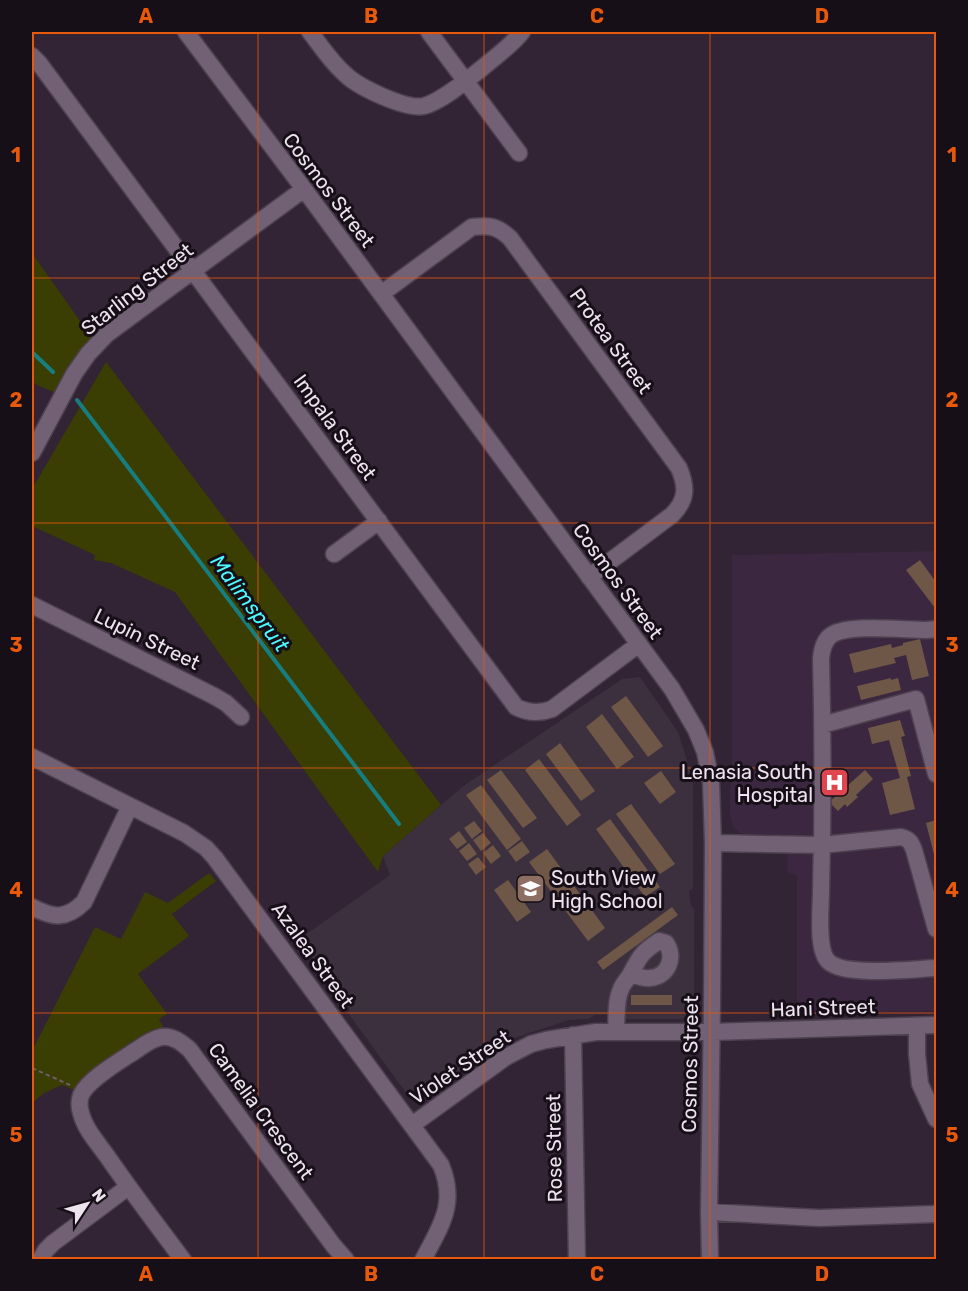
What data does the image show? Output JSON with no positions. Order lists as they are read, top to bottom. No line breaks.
{"streets":{"street":["Cosmos Street","Starling Street","Protea Street","Impala Street","Lupin Street","Azalea Street","Hani Street","Violet Street","Camelia Crescent","Rose Street"]},"crossings":[["Cosmos Street","Starling Street"],["Cosmos Street","Protea Street"],["Cosmos Street","Impala Street"],["Cosmos Street","Hani Street"],["Cosmos Street","Violet Street"],["Starling Street","Impala Street"],["Azalea Street","Violet Street"],["Hani Street","Violet Street"],["Violet Street","Rose Street"]],"water":["Malimspruit"],"places":{"hospital":["Lenasia South Hospital"],"school or university":["South View High School"]},"north":"top right","grid":{"columns":["A","B","C","D"],"rows":["1","2","3","4","5"]}}
